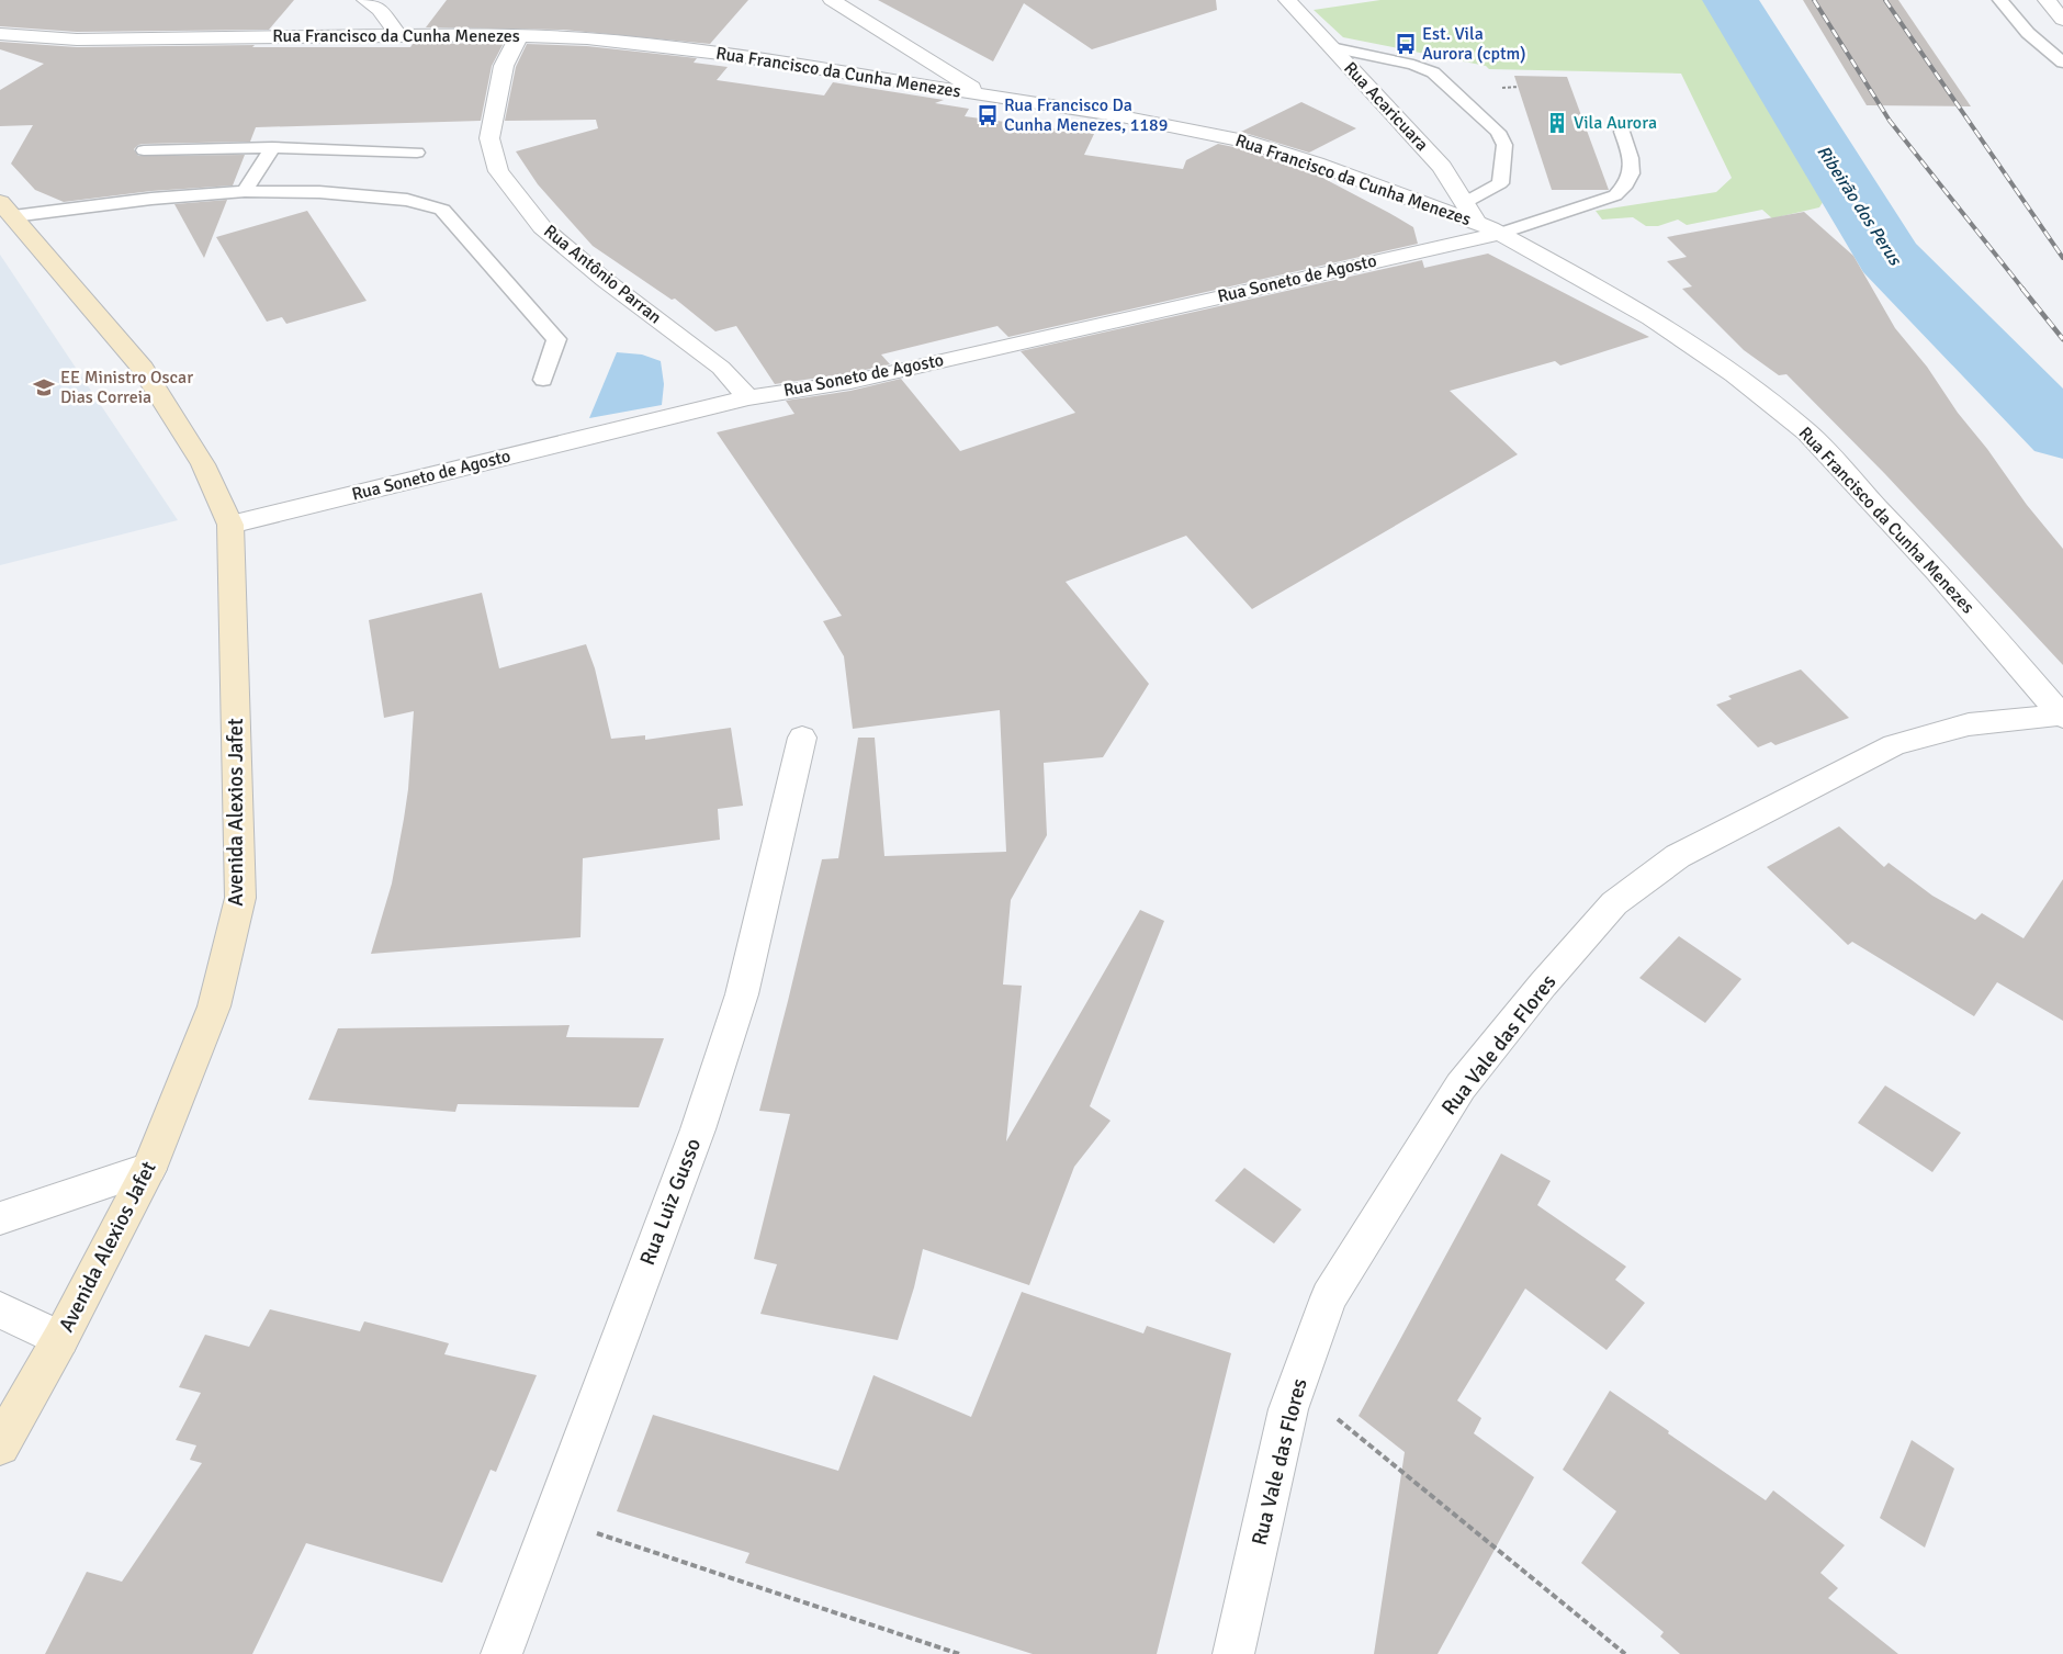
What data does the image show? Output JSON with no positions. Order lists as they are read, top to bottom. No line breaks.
{"streets":{"main road":["Avenida Alexios Jafet"],"street":["Rua Francisco da Cunha Menezes","Rua Acaricuara","Rua Antônio Parran","Rua Soneto de Agosto","Rua Vale das Flores","Rua Luiz Gusso"]},"crossings":[["Rua Francisco da Cunha Menezes","Rua Acaricuara"],["Rua Francisco da Cunha Menezes","Rua Antônio Parran"],["Rua Francisco da Cunha Menezes","Rua Soneto de Agosto"],["Rua Francisco da Cunha Menezes","Rua Vale das Flores"],["Rua Antônio Parran","Rua Soneto de Agosto"],["Rua Soneto de Agosto","Avenida Alexios Jafet"]],"water":["Ribeirão dos Perus"],"places":{"bus stop":["Est. Vila Aurora (cptm)","Rua Francisco Da Cunha Menezes, 1189"],"building":["Vila Aurora"],"school or university":["EE Ministro Oscar Dias Correia"]}}
